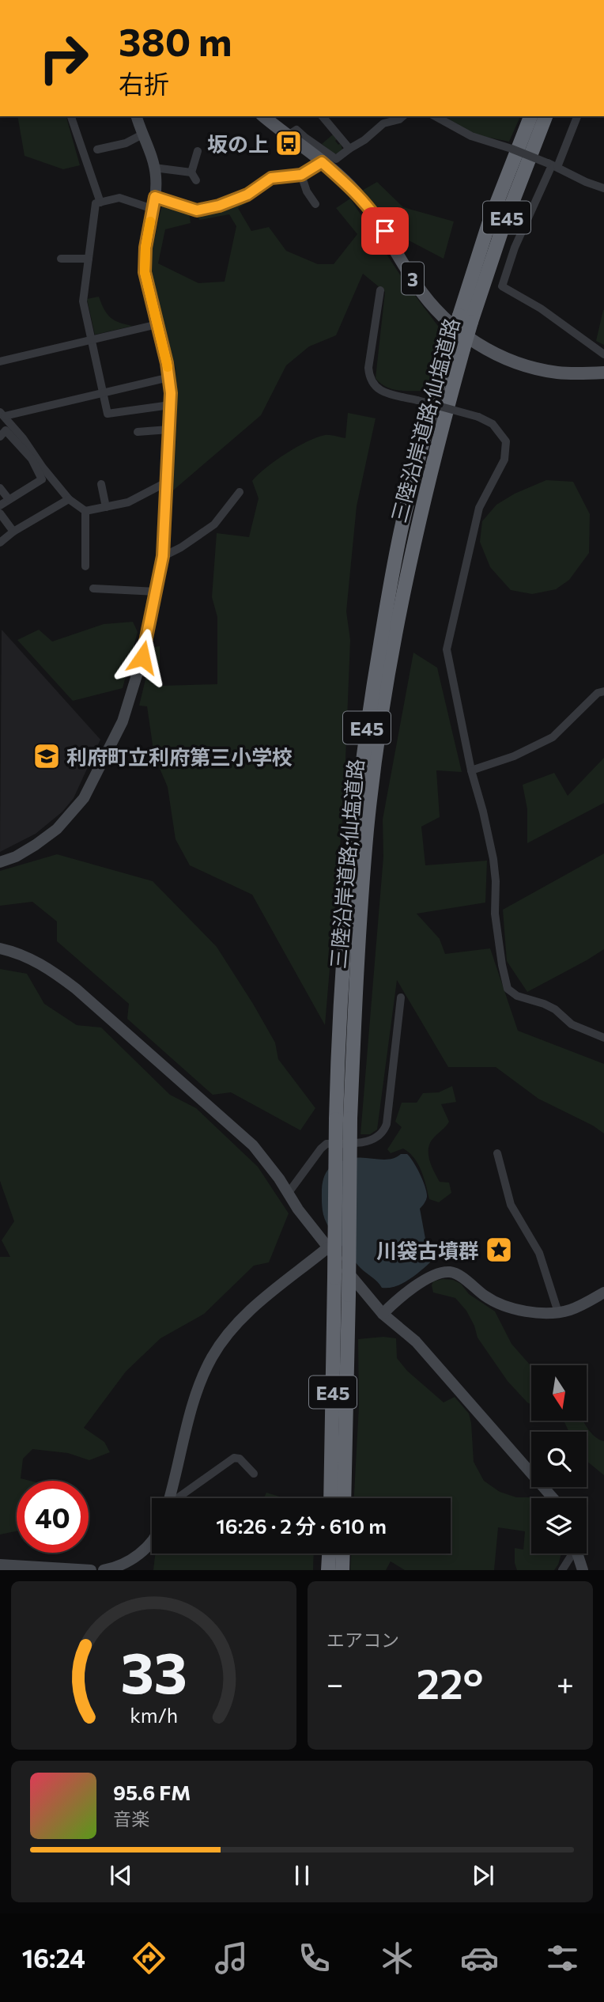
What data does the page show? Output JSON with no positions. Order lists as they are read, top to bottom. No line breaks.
{"streets":{"highway":["E45","三陸沿岸道路;仙塩道路"],"main road":["3"]},"places":{"bus stop":["坂の上"],"school or university":["利府町立利府第三小学校"],"place":["川袋古墳群"]},"north":"bottom","page":{"turn":["380 m","右折"],"limit":"40","trip":"16:26 · 2 分 · 610 m","tile":"エアコン","heat":["−","22°","+"],"song":["95.6 FM","音楽"],"tabs":"16:24","gauge":["33","km/h"]}}
